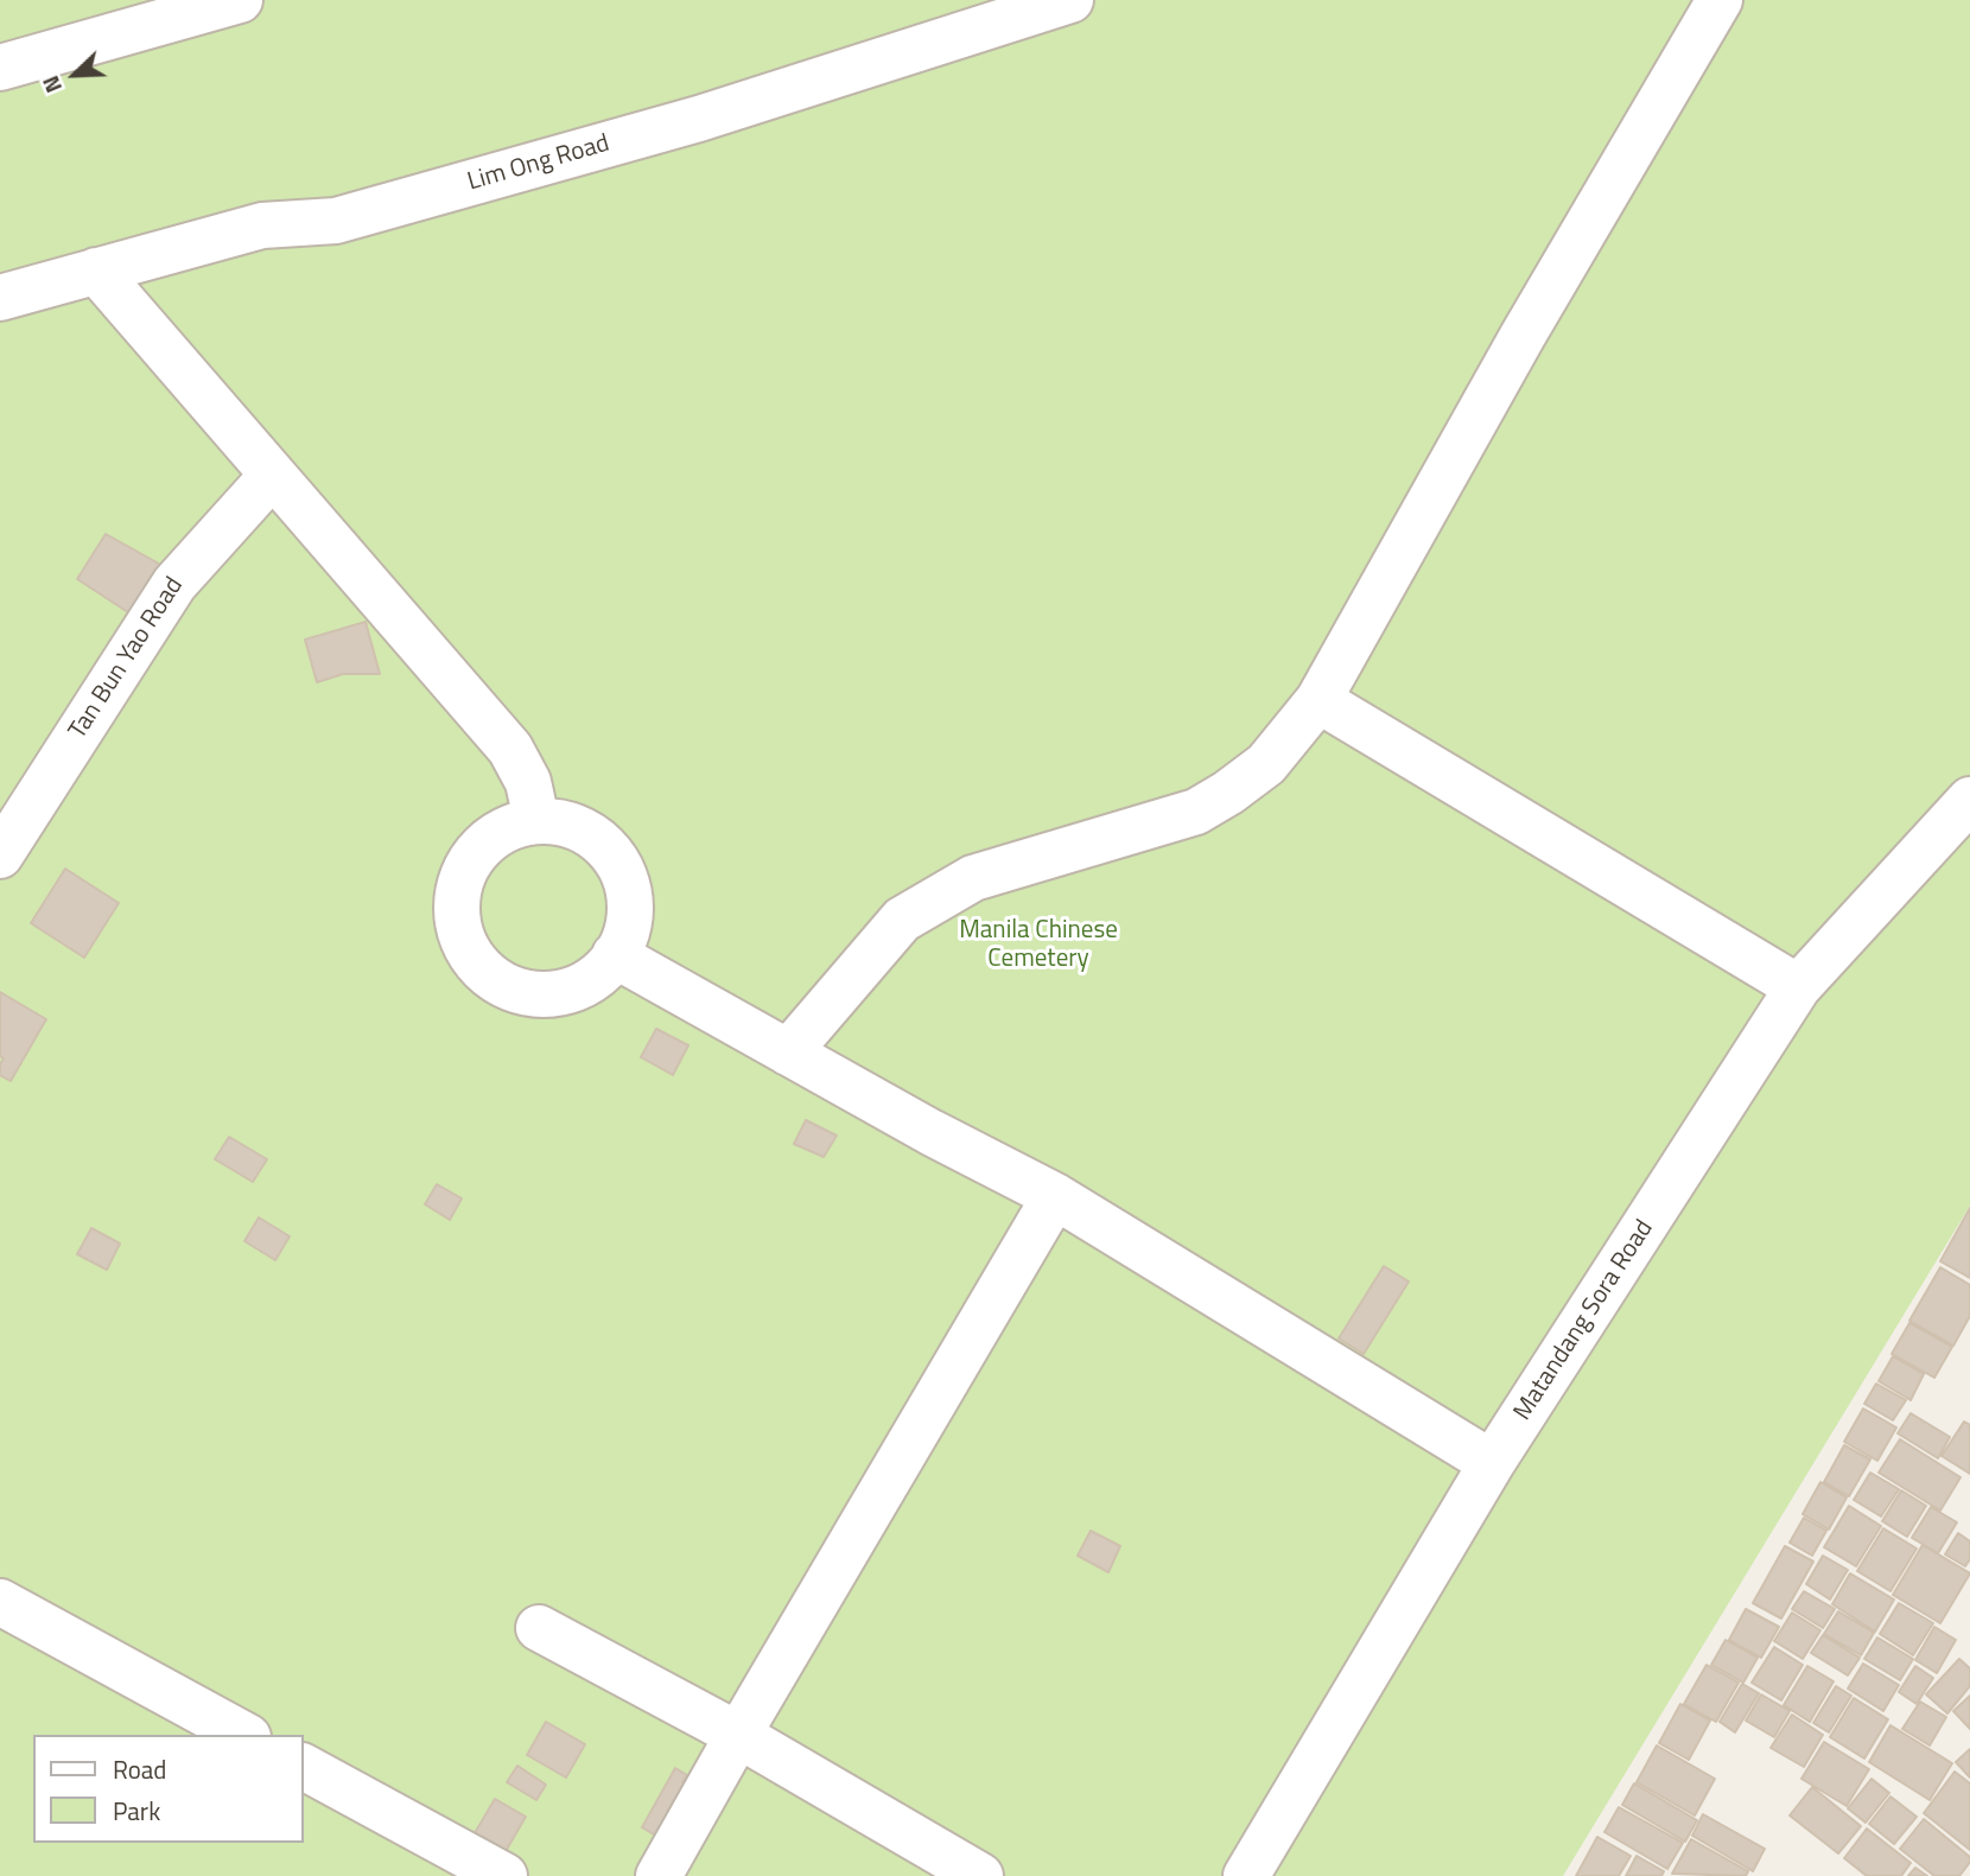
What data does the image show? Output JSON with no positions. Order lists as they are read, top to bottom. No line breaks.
{"streets":{"lane":["Lim Ong Road","Tan Bun Yao Road","Matandang Sora Road"]},"parks":["Manila Chinese Cemetery"],"legend":["Road","Park"],"north":"bottom left"}
